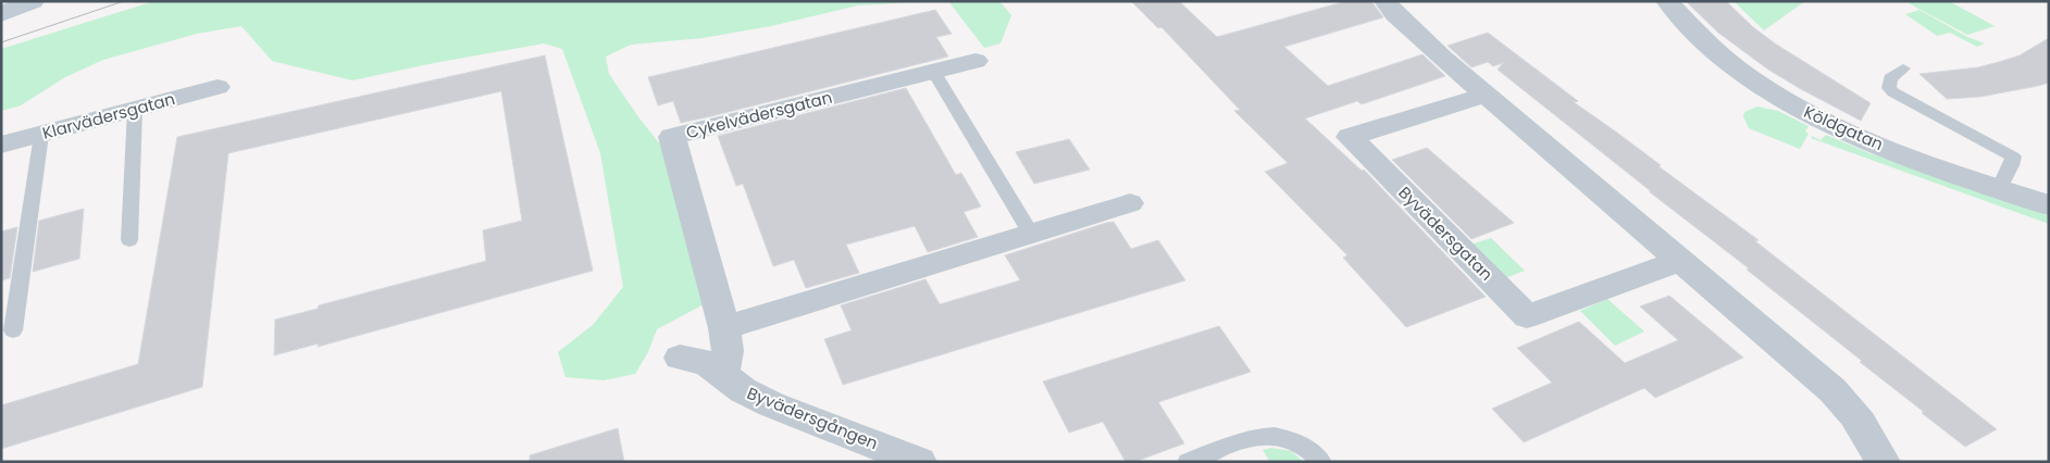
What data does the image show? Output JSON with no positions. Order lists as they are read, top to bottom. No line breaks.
{"streets":{"street":["Cykelvädersgatan","Klarvädersgatan","Köldgatan","Byvädersgatan","Byvädersgången"]},"crossings":[["Cykelvädersgatan","Byvädersgången"]]}
